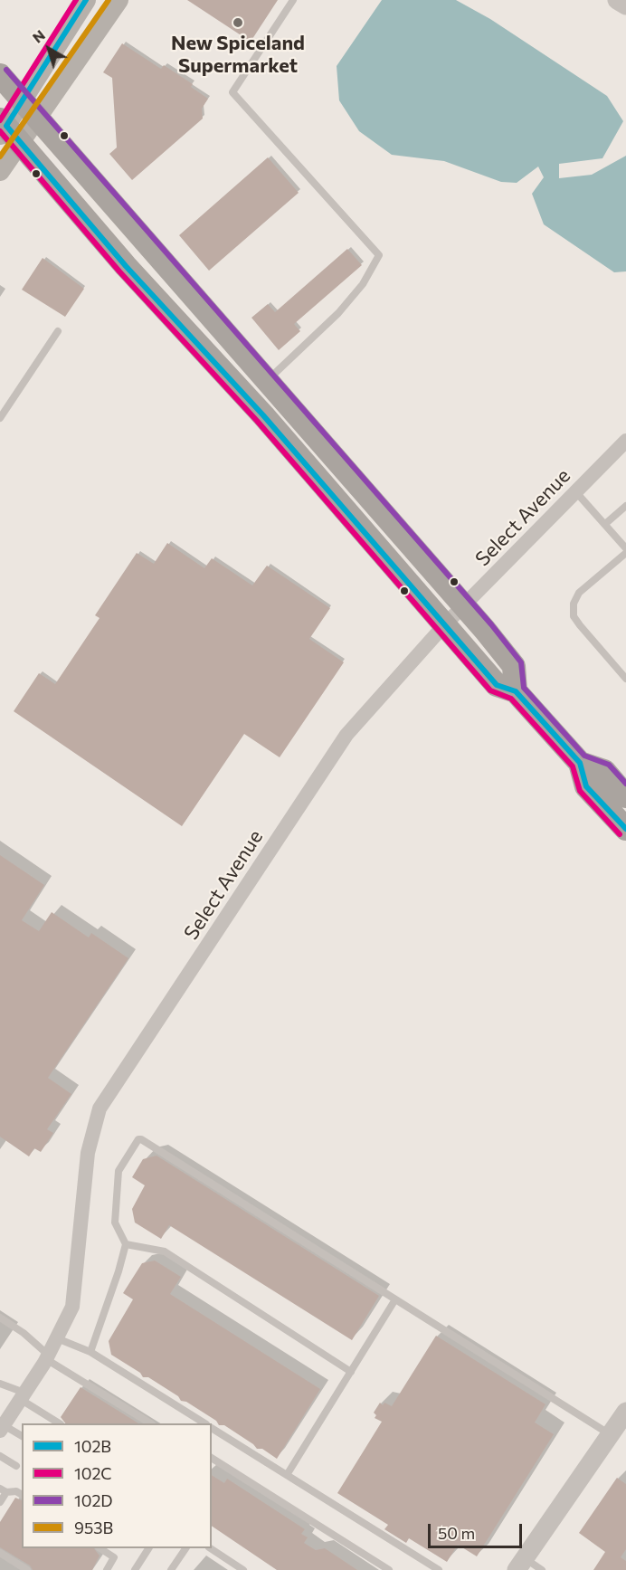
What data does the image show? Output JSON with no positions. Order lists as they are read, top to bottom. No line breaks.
{"streets":{"street":["Select Avenue"]},"places":["New Spiceland Supermarket"],"lines":["transit line 102B","transit line 102C","transit line 953B","transit line 102D"],"legend":["102B","102C","102D","953B"],"scale_bar":"50 m","north":"top left"}
